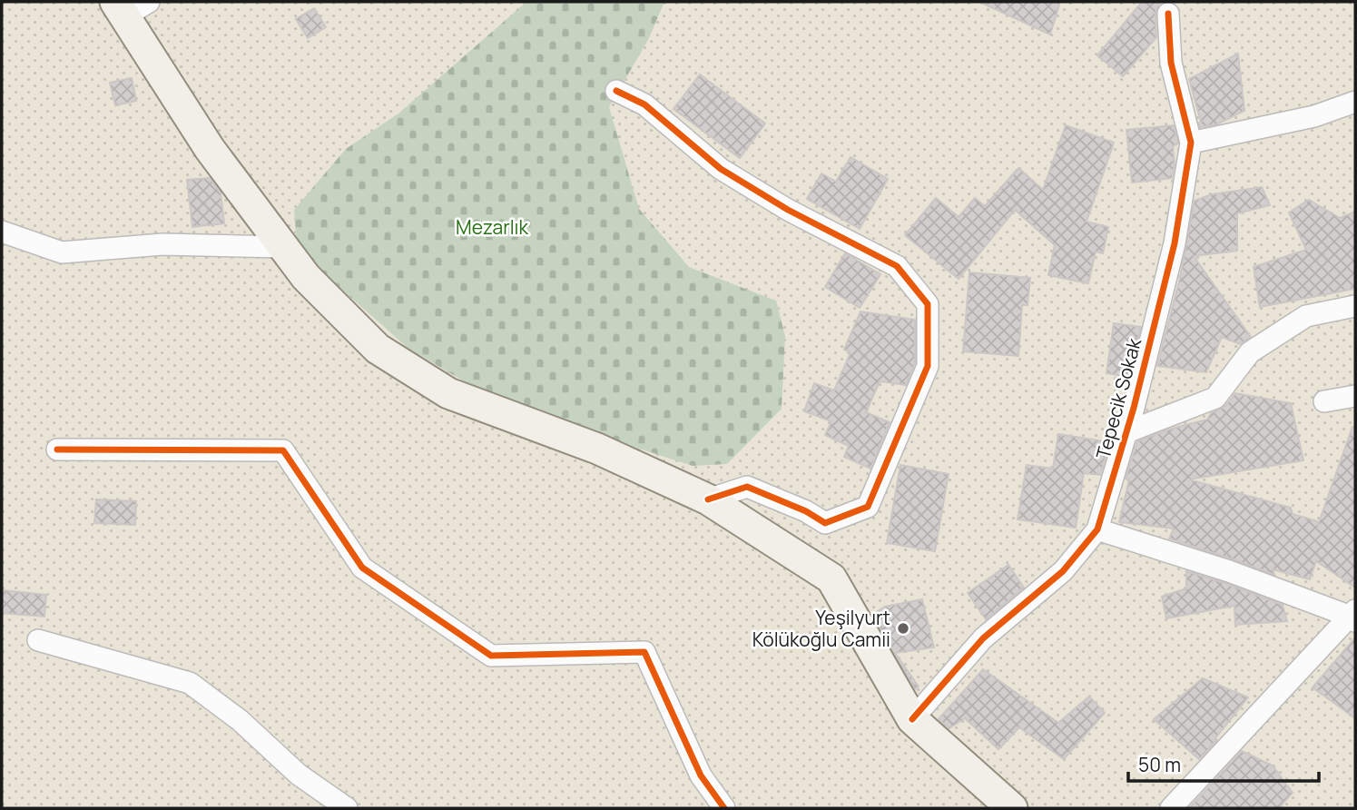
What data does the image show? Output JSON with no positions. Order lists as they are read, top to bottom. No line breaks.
{"streets":{"street":["Tepecik Sokak"]},"parks":["Mezarlık"],"places":["Yeşilyurt Kölükoğlu Camii"],"scale_bar":"50 m"}
